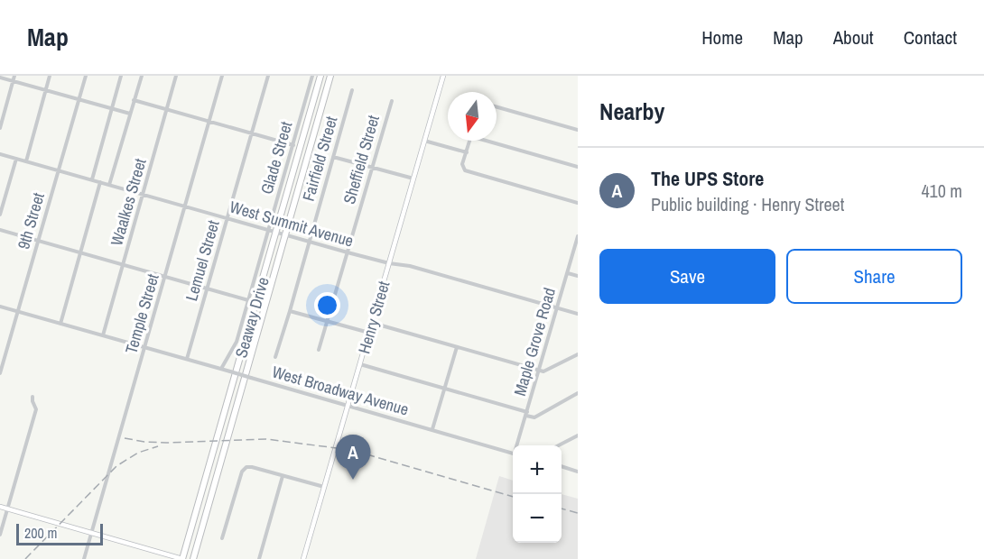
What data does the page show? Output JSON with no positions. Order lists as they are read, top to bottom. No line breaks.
{"streets":{"highway":["Seaway Drive"],"main road":["Henry Street"],"street":["Glade Street","Fairfield Street","Sheffield Street","Waalkes Street","9th Street","West Summit Avenue","Lemuel Street","Temple Street","Maple Grove Road","West Broadway Avenue"]},"crossings":[["Glade Street","West Summit Avenue"],["Glade Street","West Broadway Avenue"],["Fairfield Street","West Summit Avenue"],["Sheffield Street","West Summit Avenue"],["Waalkes Street","West Summit Avenue"],["Waalkes Street","West Broadway Avenue"],["9th Street","West Summit Avenue"],["9th Street","West Broadway Avenue"],["West Summit Avenue","Lemuel Street"],["West Summit Avenue","Temple Street"],["West Summit Avenue","Seaway Drive"],["West Summit Avenue","Henry Street"],["West Summit Avenue","Maple Grove Road"],["Lemuel Street","West Broadway Avenue"],["Temple Street","West Broadway Avenue"],["Henry Street","West Broadway Avenue"]],"scale_bar":"200 m","north":"bottom","page":{"header":"Map","nav":["Home","Map","About","Contact"],"heading":"Nearby","list":[{"mark":"A","name":"The UPS Store","note":"Public building · Henry Street","value":"410 m"}],"buttons":["Save","Share"],"pins":"A","map_buttons":["+","−"],"scale":"200 m"}}
